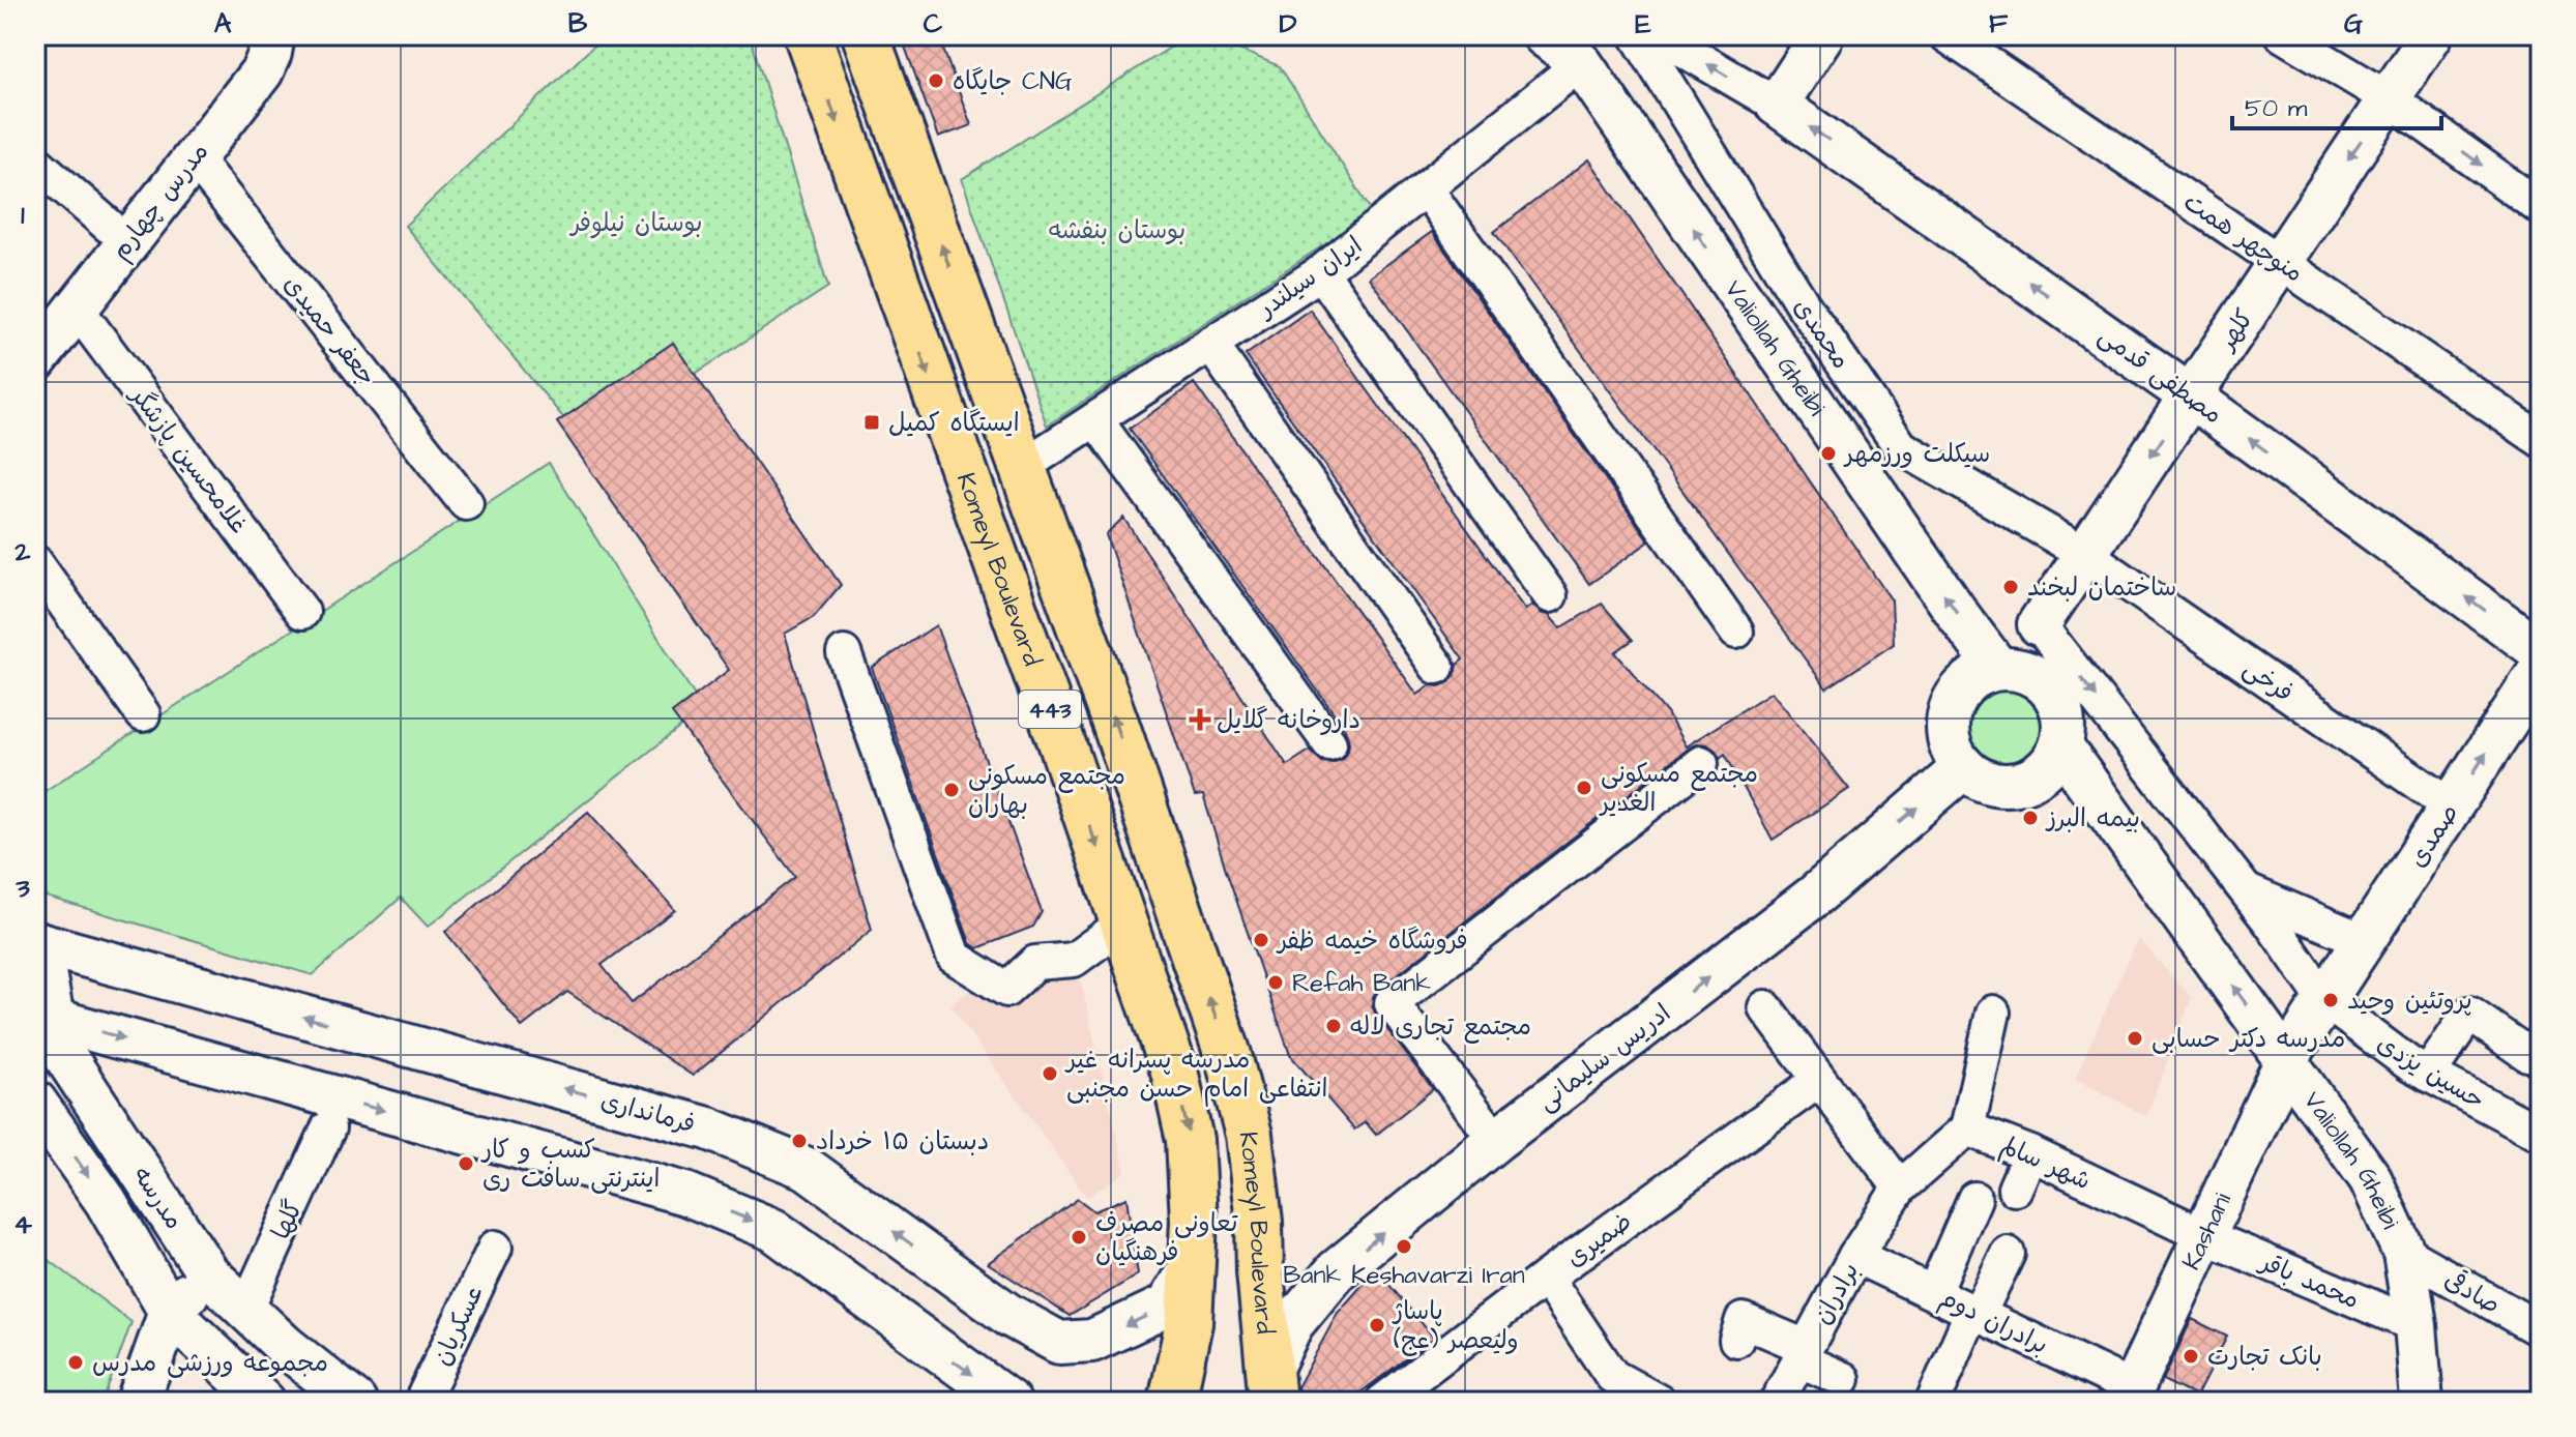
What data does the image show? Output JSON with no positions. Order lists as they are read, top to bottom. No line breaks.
{"streets":{"main road":["Komeyl Boulevard","443"],"street":["مدرس چهارم","منوچهر همت","ایران سیلندر","کلهر","جعفر حمیدی","محمدی","Valiollah Gheibi","مصطفی قدمی","غلامحسین پازشگر","فرخی","صمدی","ادریس سلیمانی","حسین یزدی","فرمانداری","شهر سالم","مدرسه","گلها","Kashani","ضمیری","محمد باقر","صادقی","برادران","برادران دوم","عسکریان"]},"crossings":[["مدرس چهارم","جعفر حمیدی"],["مدرس چهارم","غلامحسین پازشگر"],["منوچهر همت","کلهر"],["ایران سیلندر","Valiollah Gheibi"],["ایران سیلندر","Komeyl Boulevard"],["کلهر","محمدی"],["کلهر","مصطفی قدمی"],["کلهر","فرخی"],["کلهر","حسین یزدی"],["محمدی","فرخی"],["Valiollah Gheibi","ادریس سلیمانی"],["Valiollah Gheibi","Kashani"],["Valiollah Gheibi","محمد باقر"],["Valiollah Gheibi","صادقی"],["Komeyl Boulevard","ادریس سلیمانی"],["Komeyl Boulevard","فرمانداری"],["فرخی","صمدی"],["صمدی","حسین یزدی"],["صمدی","Kashani"],["حسین یزدی","Kashani"],["فرمانداری","مدرسه"],["شهر سالم","Kashani"],["شهر سالم","محمد باقر"],["مدرسه","گلها"],["Kashani","محمد باقر"],["Kashani","برادران دوم"],["برادران","برادران دوم"]],"one_way":["کلهر","صمدی","ادریس سلیمانی","حسین یزدی"],"parks":["بوستان نیلوفر","بوستان بنفشه"],"places":{"other":["جایگاه CNG","سیکلت ورزمهر","ساختمان لبخند","مجتمع مسکونی الغدیر","مجتمع مسکونی بهاران","بیمه البرز","فروشگاه خیمه ظفر","Refah Bank","پروتئین وحید","مجتمع تجاری لاله","مدرسه دکتر حسابی","مدرسه پسرانه غیر انتفاعی امام حسن مجنبی","دبستان ۱۵ خرداد","کسب و کار اینترنتی سافت ری","تعاونی مصرف فرهنگیان","Bank Keshavarzi Iran","پاساژ ولیعصر (عج)","بانک تجارت","مجموعه ورزشی مدرس"],"transit":["ایستگاه کمیل"],"health":["داروخانه گلایل"]},"scale_bar":"50 m","grid":{"columns":["A","B","C","D","E","F","G"],"rows":["1","2","3","4"]}}
